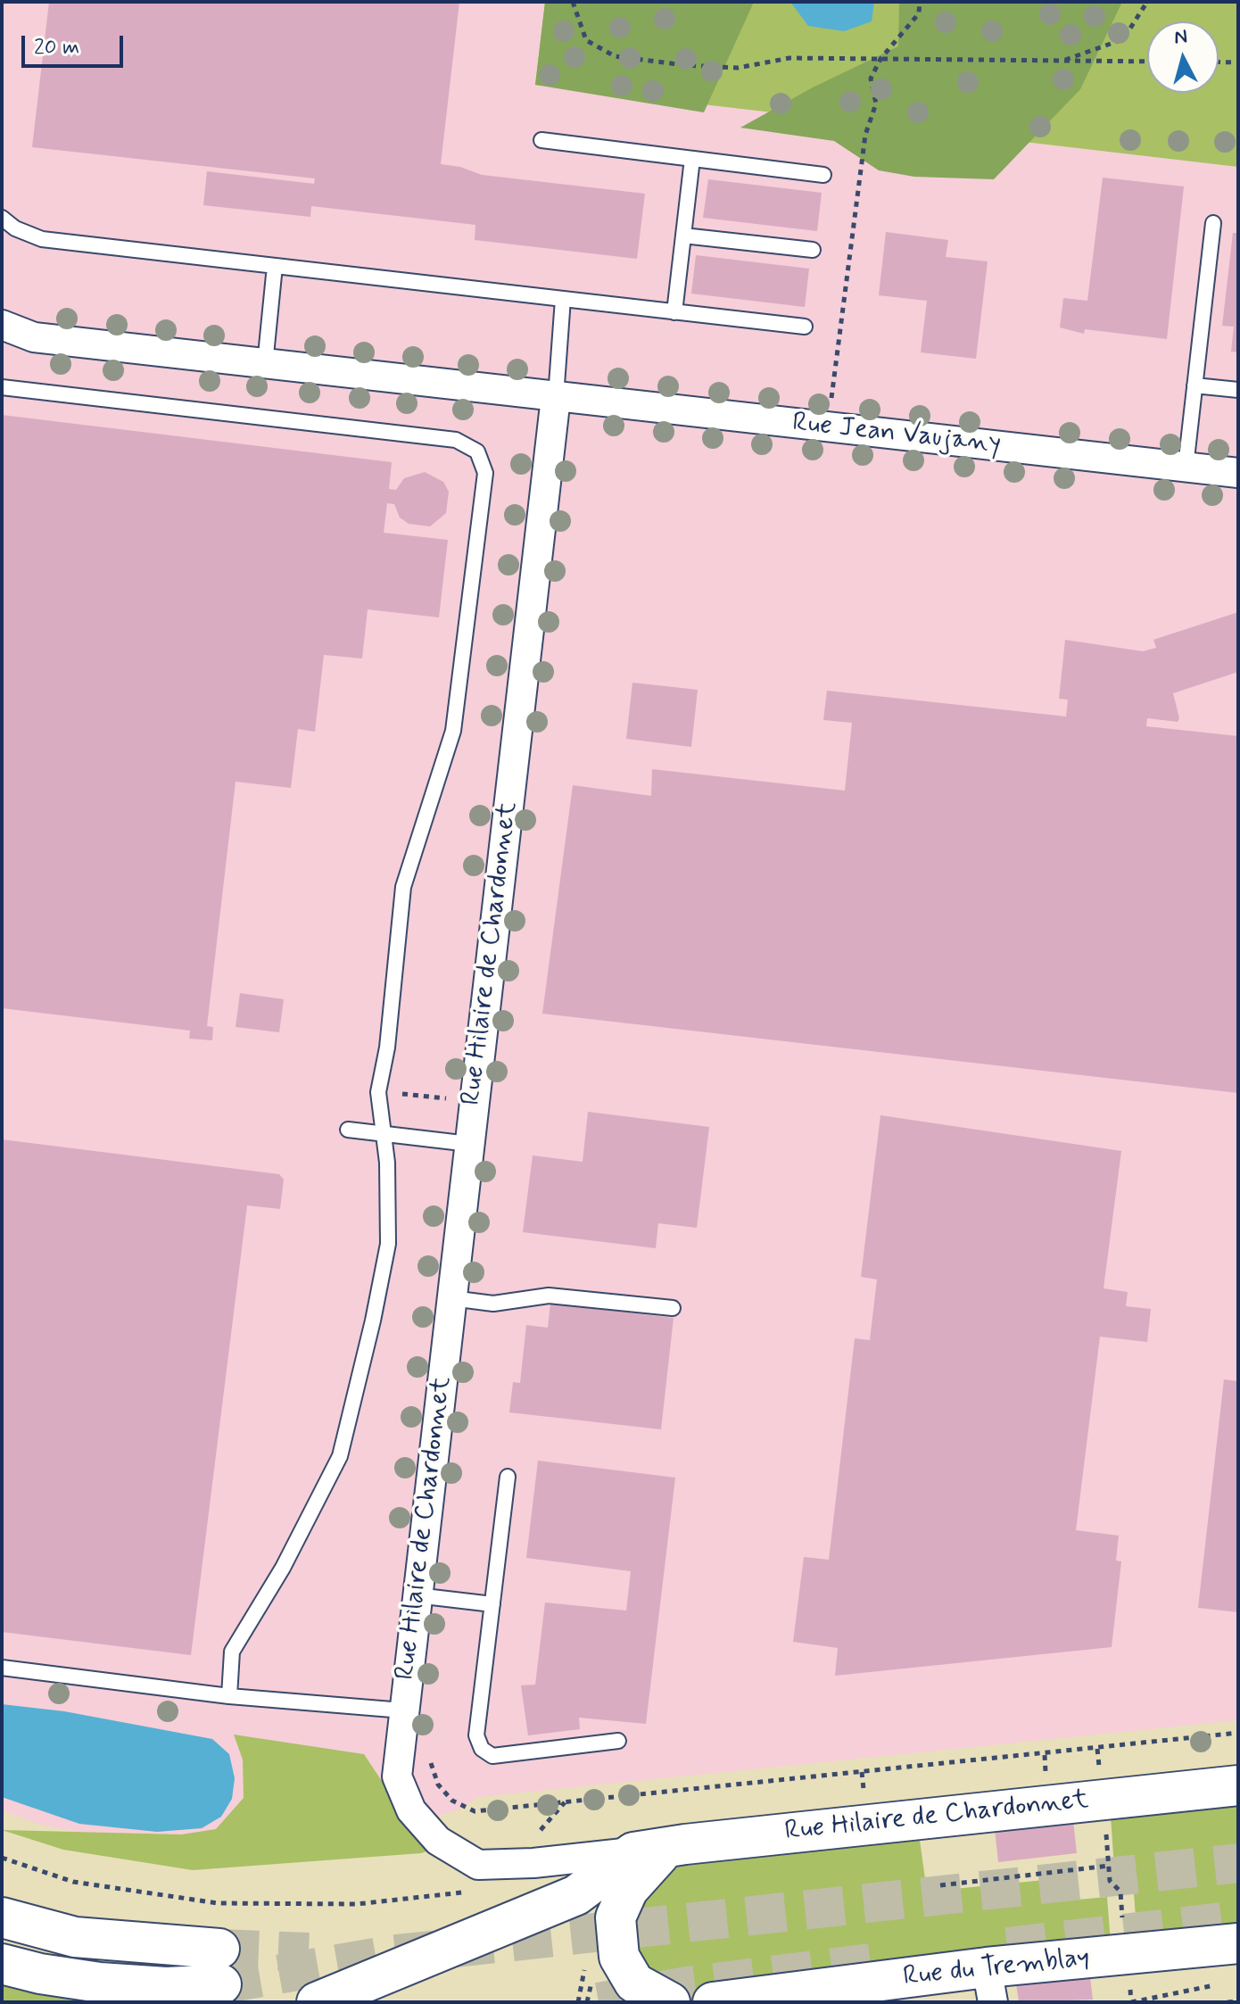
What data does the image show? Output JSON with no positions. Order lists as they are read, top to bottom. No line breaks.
{"streets":{"main road":["Rue Hilaire de Chardonnet","Rue du Tremblay"],"street":["Rue Jean Vaujany"]},"crossings":[["Rue Jean Vaujany","Rue Hilaire de Chardonnet"]],"scale_bar":"20 m","north":"top"}
